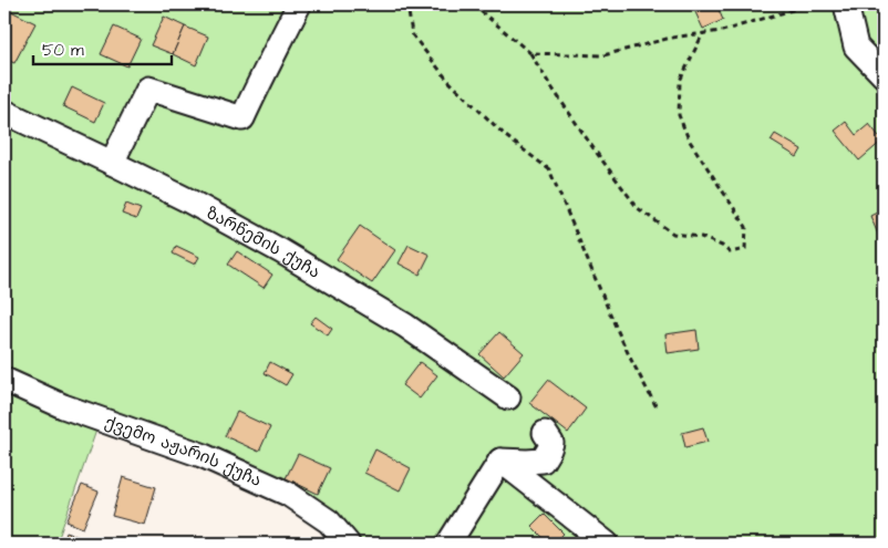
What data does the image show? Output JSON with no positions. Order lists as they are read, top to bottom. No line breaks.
{"streets":{"street":["ზარწემის ქუჩა","ქვემო აჟარის ქუჩა"]},"scale_bar":"50 m"}
